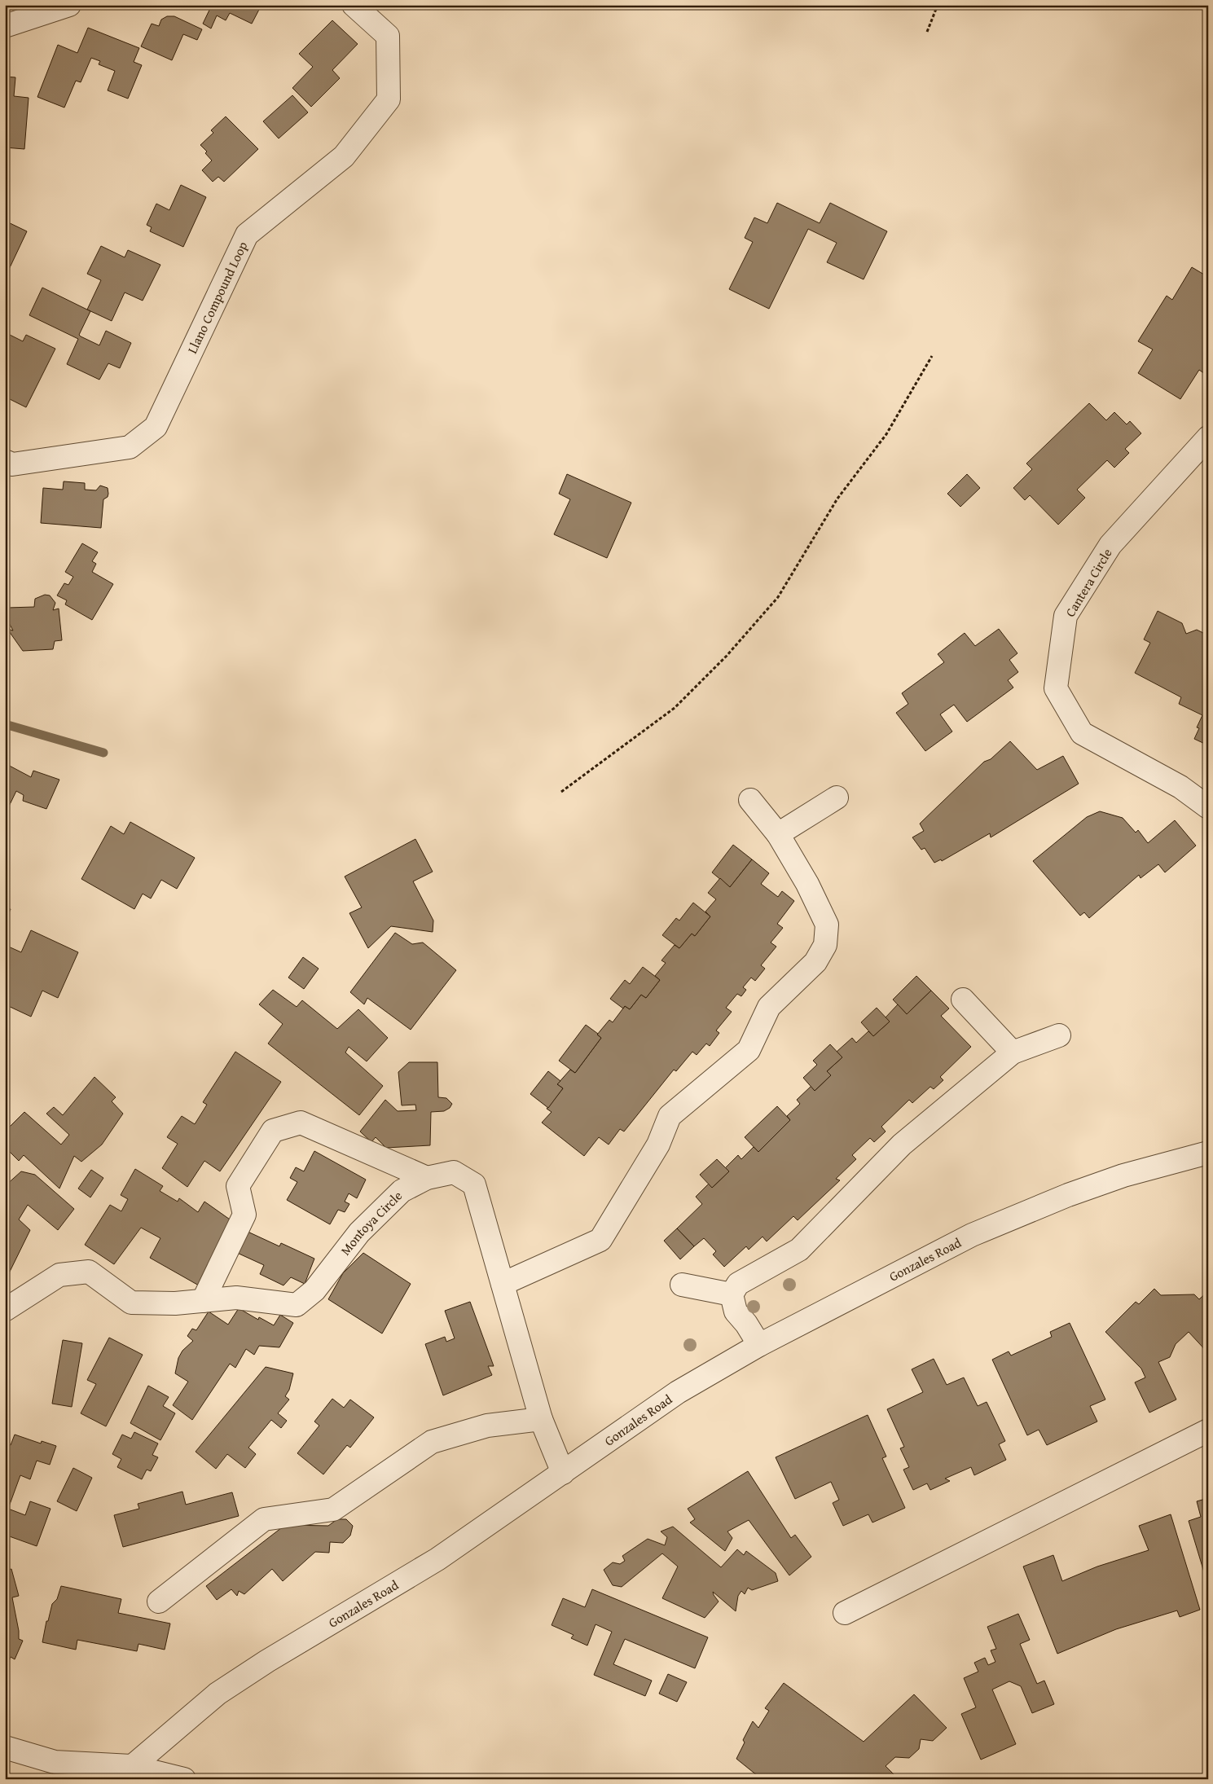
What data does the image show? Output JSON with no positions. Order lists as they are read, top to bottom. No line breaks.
{"streets":{"street":["Llano Compound Loop","Cantera Circle","Montoya Circle","Gonzales Road"]},"crossings":[["Montoya Circle","Gonzales Road"]]}
